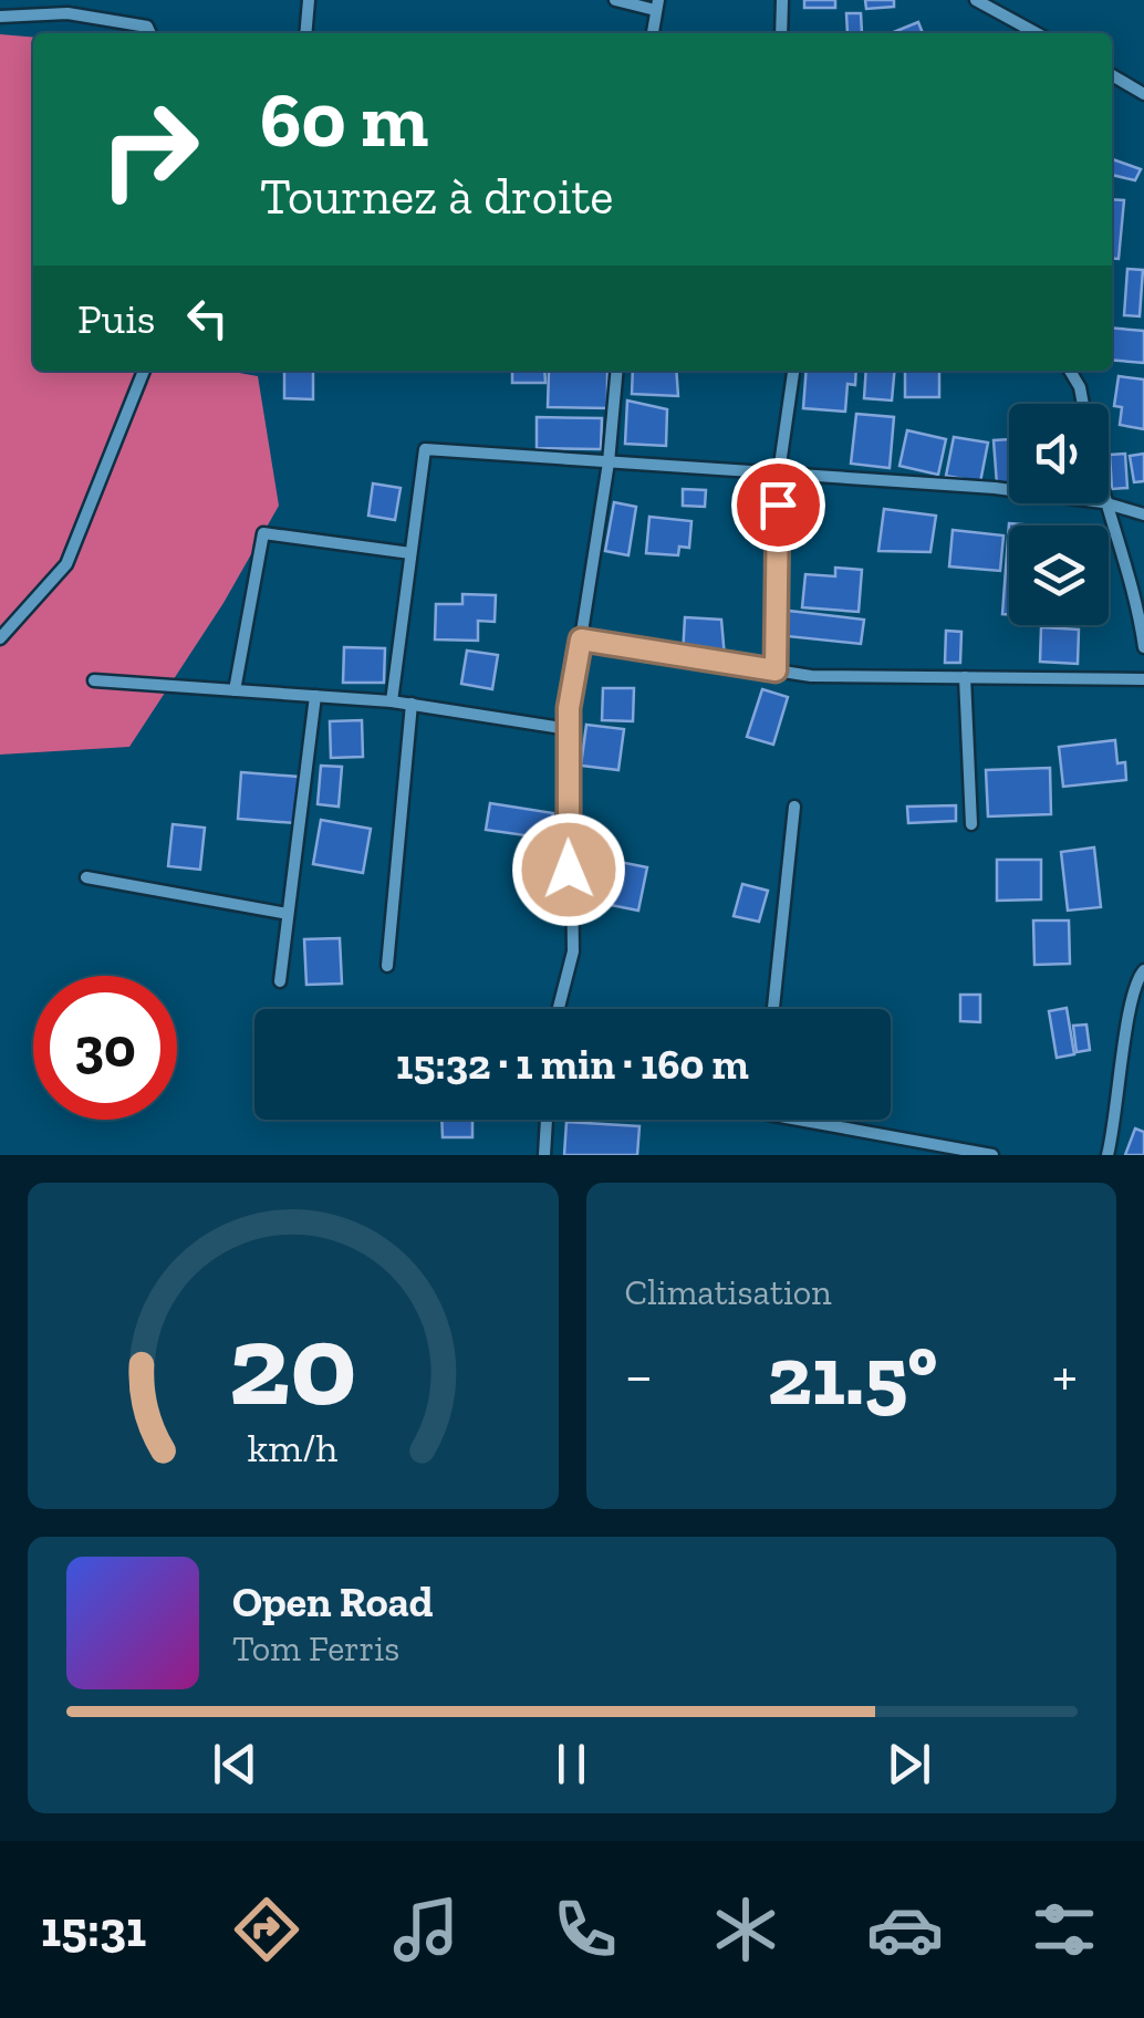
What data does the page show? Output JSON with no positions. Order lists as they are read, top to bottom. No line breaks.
{"page":{"turn":["60 m","Tournez à droite"],"then":"Puis","limit":"30","trip":"15:32 · 1 min · 160 m","tile":"Climatisation","heat":["−","21.5°","+"],"song":["Open Road","Tom Ferris"],"tabs":"15:31","gauge":["20","km/h"]}}
